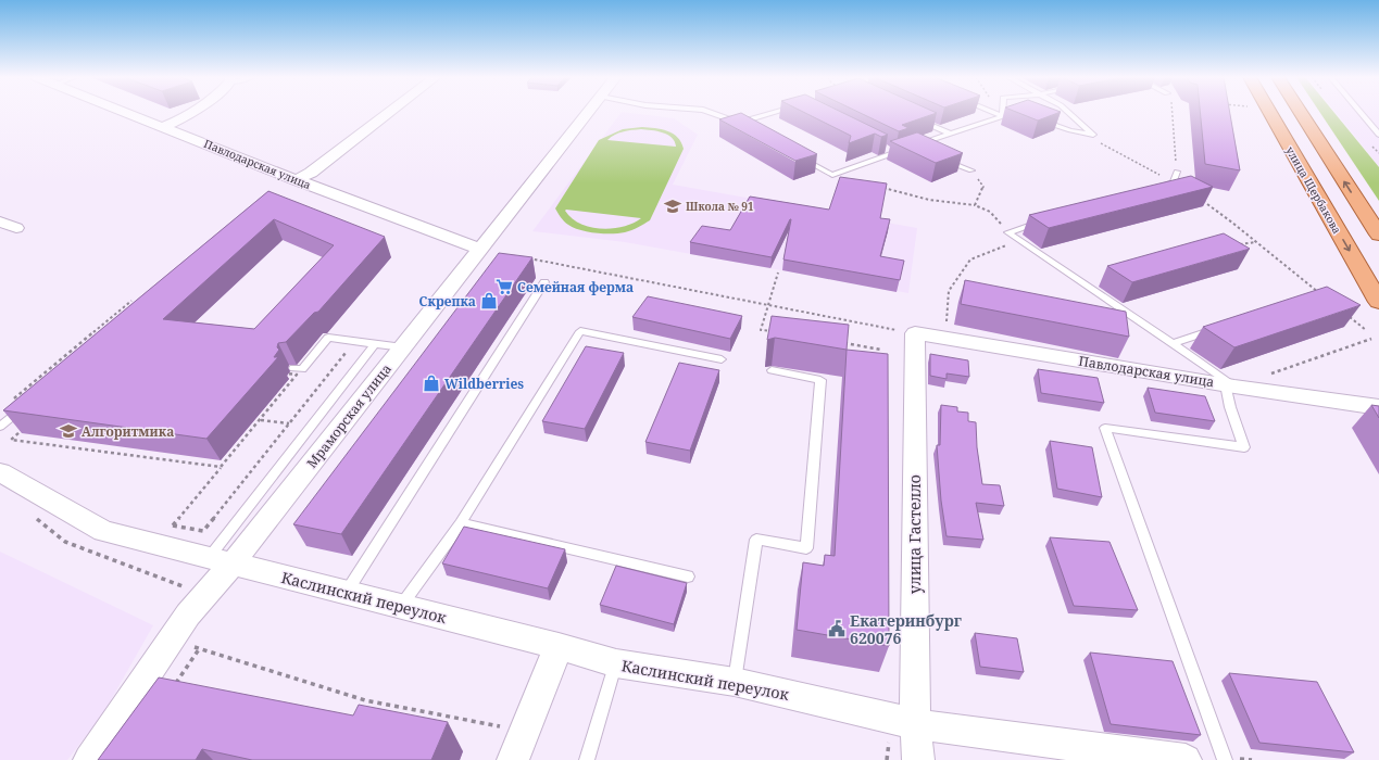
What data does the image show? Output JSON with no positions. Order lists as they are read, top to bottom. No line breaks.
{"streets":{"main road":["улица Щербакова"],"street":["Павлодарская улица","Мраморская улица","улица Гастелло","Каслинский переулок"]},"crossings":[["Павлодарская улица","Мраморская улица"],["Павлодарская улица","улица Гастелло"],["Мраморская улица","Каслинский переулок"],["улица Гастелло","Каслинский переулок"]],"places":{"school or university":["Школа № 91","Алгоритмика"],"supermarket":["Семейная ферма"],"shop":["Скрепка","Wildberries"],"public building":["Екатеринбург 620076"]}}
